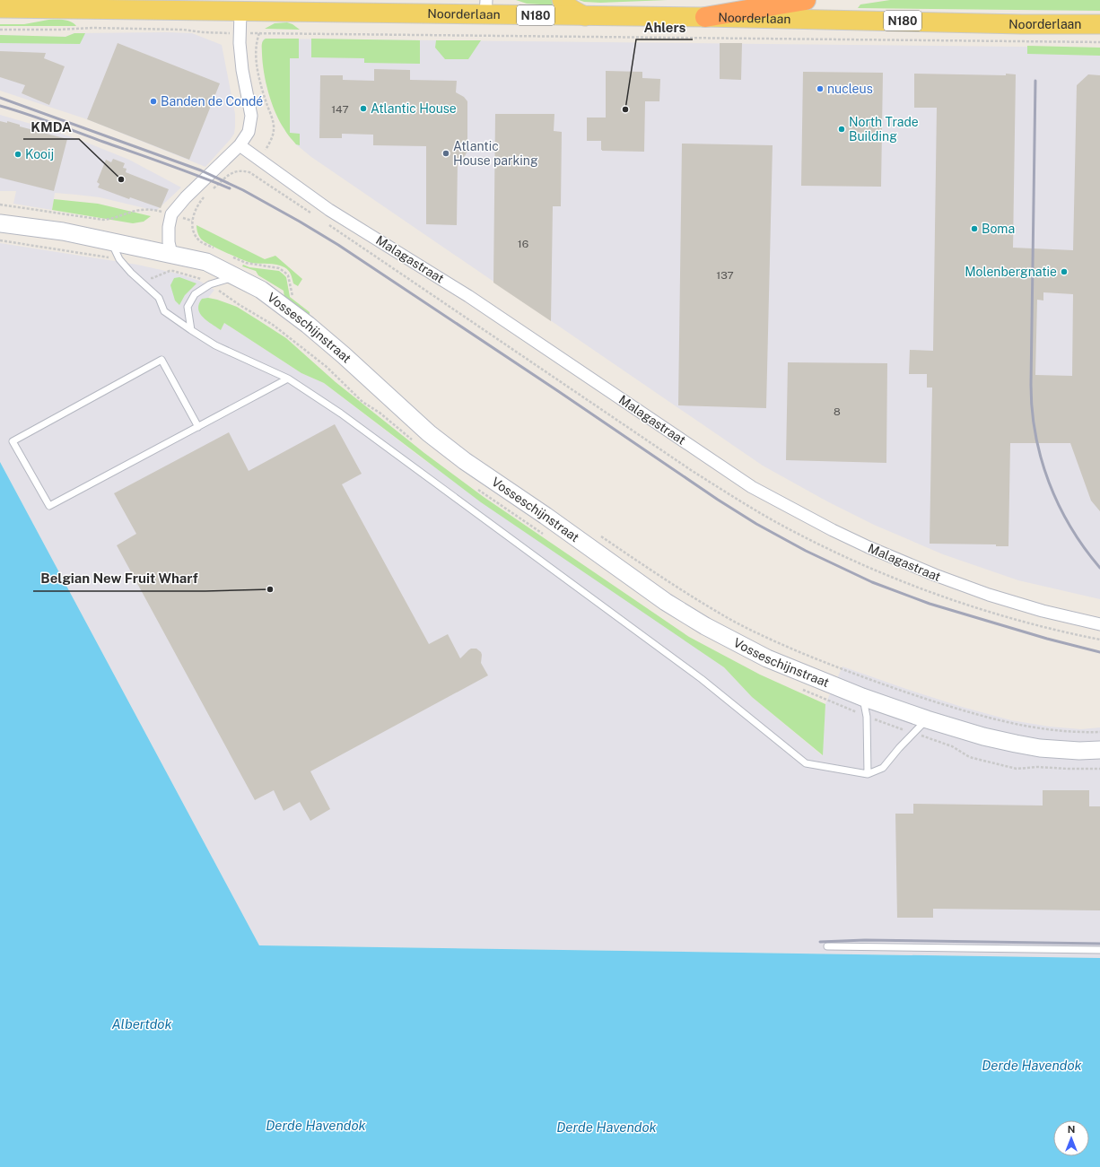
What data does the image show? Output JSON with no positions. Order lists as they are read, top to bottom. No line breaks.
{"streets":{"main road":["Noorderlaan","N180"],"street":["Malagastraat","Vosseschijnstraat"]},"water":["Albertdok","Derde Havendok"],"places":["nucleus","Banden de Condé","Atlantic House","Ahlers","North Trade Building","Atlantic House parking","Kooij","KMDA","Boma","Molenbergnatie","Belgian New Fruit Wharf"],"house_numbers":["147","16","137","8"],"north":"top"}
